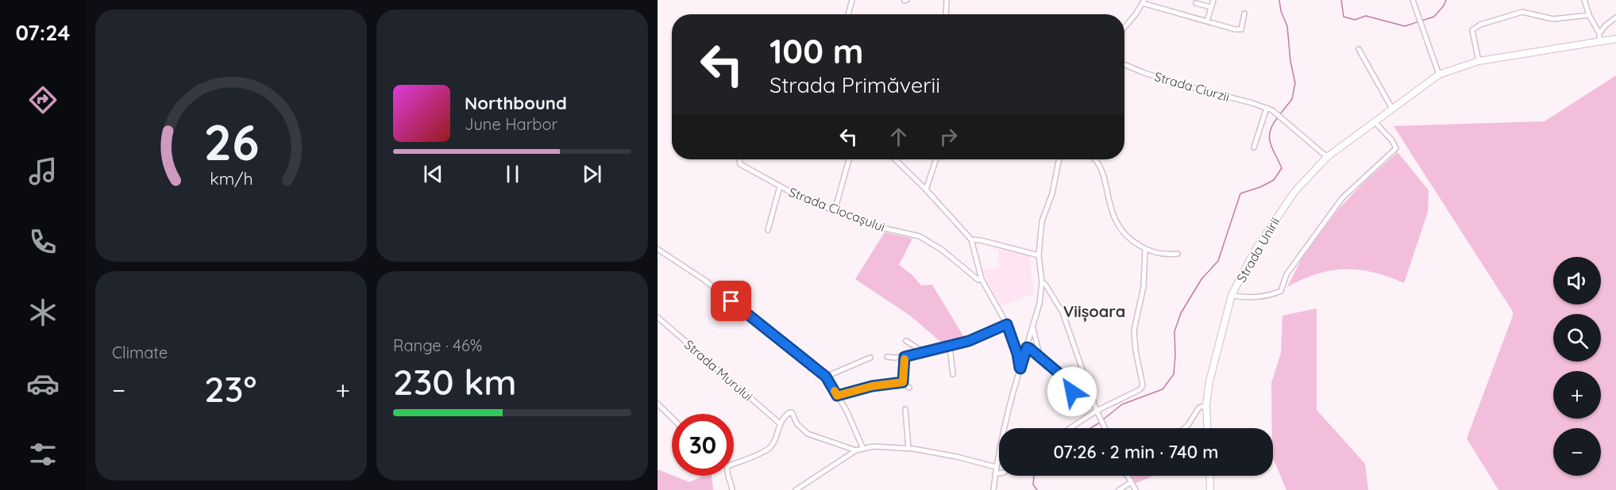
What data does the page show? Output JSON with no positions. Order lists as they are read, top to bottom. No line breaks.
{"streets":{"main road":["Strada Unirii"],"street":["Strada Ciurzii","Strada Ciocașului","Strada Murului"]},"crossings":[["Strada Ciurzii","Strada Unirii"]],"districts":["Viișoara"],"page":{"tabs":"07:24","turn":["100 m","Strada Primăverii"],"song":["Northbound","June Harbor"],"map_buttons":["+","−"],"tile":["Climate",["Range · 46%","230 km"]],"heat":["−","23°","+"],"limit":"30","trip":"07:26 · 2 min · 740 m","gauge":["26","km/h"]}}
